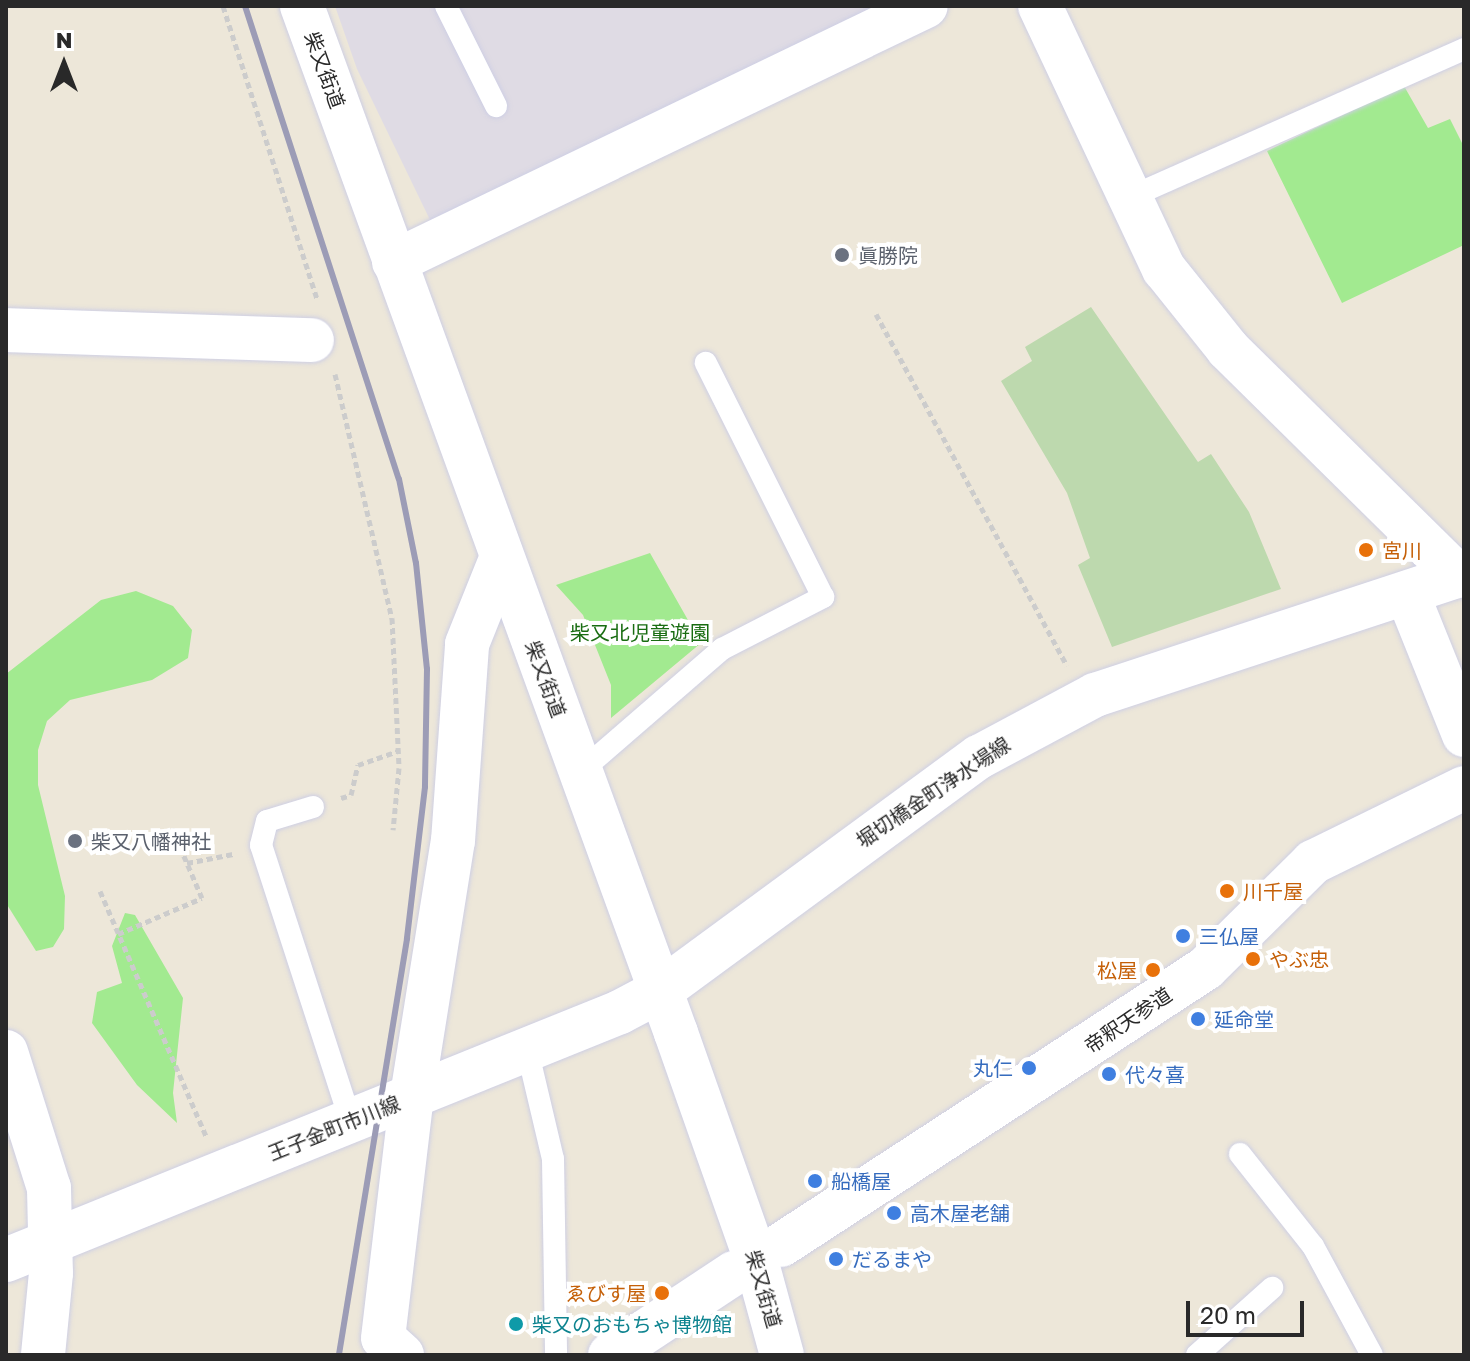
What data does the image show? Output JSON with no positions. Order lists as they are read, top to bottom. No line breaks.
{"streets":{"street":["柴又街道","堀切橋金町浄水場線","帝釈天参道","王子金町市川線"]},"crossings":[["柴又街道","堀切橋金町浄水場線"],["柴又街道","王子金町市川線"],["堀切橋金町浄水場線","王子金町市川線"]],"parks":["柴又北児童遊園"],"places":["眞勝院","宮川","柴又八幡神社","川千屋","三仏屋","やぶ忠","松屋","延命堂","丸仁","代々喜","船橋屋","高木屋老舗","だるまや","ゑびす屋","柴又のおもちゃ博物館"],"scale_bar":"20 m","north":"top"}
